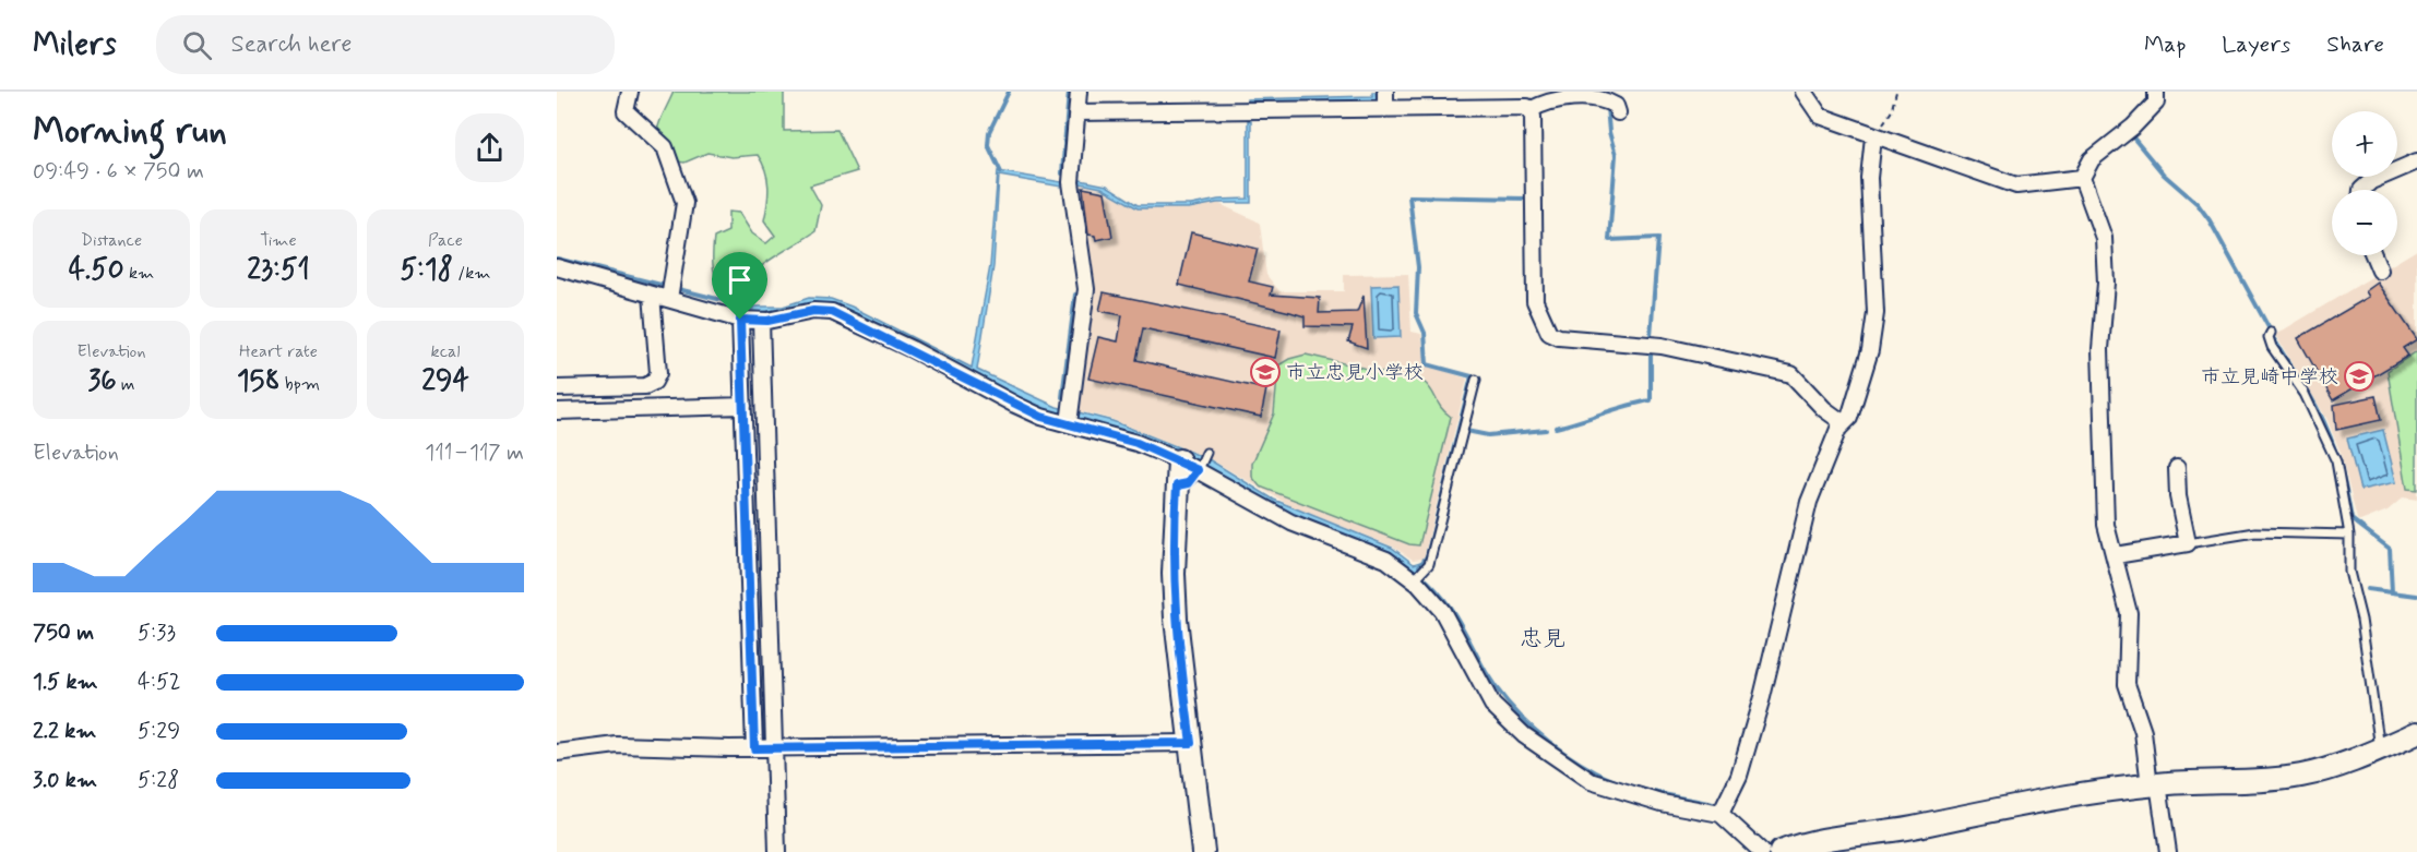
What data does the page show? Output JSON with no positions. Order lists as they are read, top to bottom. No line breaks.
{"districts":["忠見"],"places":{"school or university":["市立忠見小学校","市立見崎中学校"]},"page":{"header":"Milers","search":"Search here","nav":["Map","Layers","Share"],"heading":["Morning run","09:49 · 6 × 750 m"],"map_buttons":["+","−"],"stats":[["Distance","4.50 km"],["Time","23:51"],["Pace","5:18 /km"],["Elevation","36 m"],["Heart rate","158 bpm"],["kcal","294"]],"chart":["Elevation","111–117 m"],"list":[{"name":"750 m","note":"5:33"},{"name":"1.5 km","note":"4:52"},{"name":"2.2 km","note":"5:29"},{"name":"3.0 km","note":"5:28"}]}}
